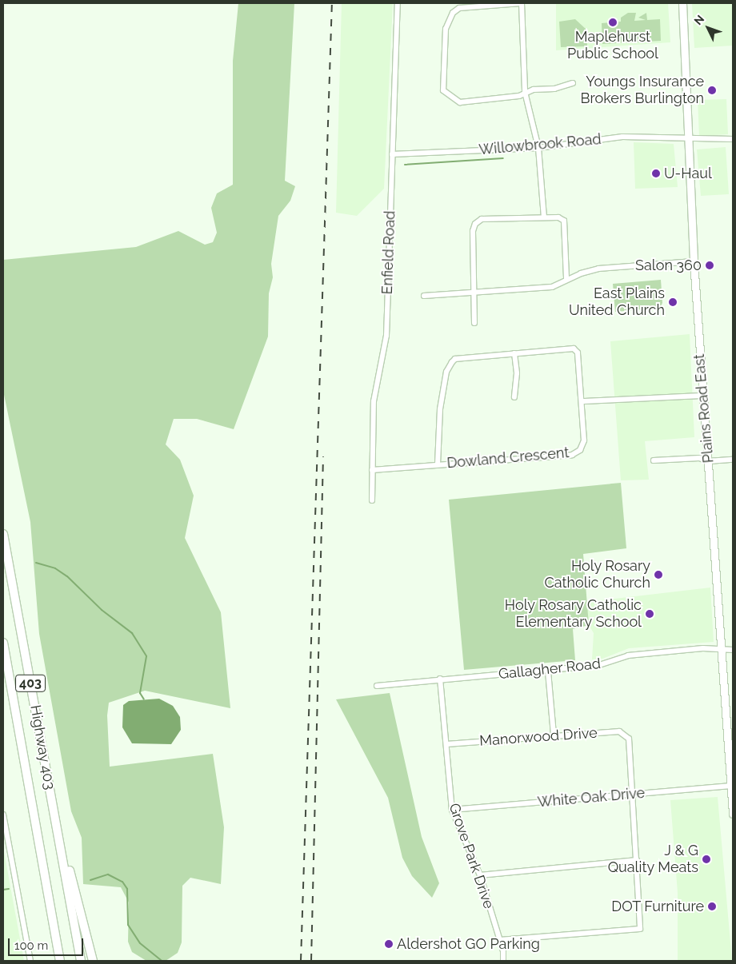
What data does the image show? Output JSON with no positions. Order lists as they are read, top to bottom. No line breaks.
{"streets":{"highway":["403","Highway 403"],"main road":["Plains Road East"],"street":["Willowbrook Road","Enfield Road","Dowland Crescent","Gallagher Road","Manorwood Drive","White Oak Drive","Grove Park Drive"]},"crossings":[["Willowbrook Road","Enfield Road"],["Willowbrook Road","Plains Road East"],["Enfield Road","Dowland Crescent"],["Plains Road East","Gallagher Road"],["Plains Road East","White Oak Drive"],["Gallagher Road","Grove Park Drive"],["Manorwood Drive","White Oak Drive"],["Manorwood Drive","Grove Park Drive"],["White Oak Drive","Grove Park Drive"]],"places":["Maplehurst Public School","Youngs Insurance Brokers Burlington","U-Haul","Salon 360","East Plains United Church","Holy Rosary Catholic Church","Holy Rosary Catholic Elementary School","J & G Quality Meats","DOT Furniture","Aldershot GO Parking"],"scale_bar":"100 m","north":"top left"}
